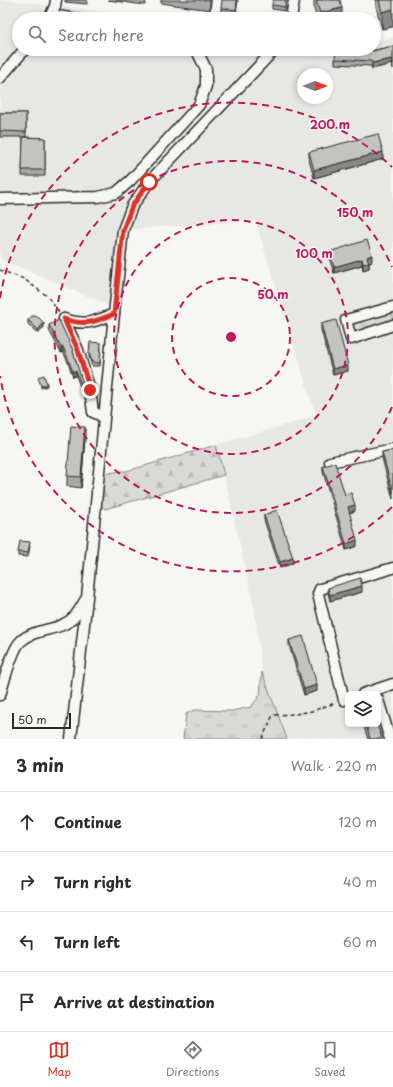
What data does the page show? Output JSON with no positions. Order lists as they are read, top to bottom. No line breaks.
{"scale_bar":"50 m","north":"right","page":{"search":"Search here","scale":"50 m","heading":["3 min","Walk · 220 m"],"list":[["Continue","120 m"],["Turn right","40 m"],["Turn left","60 m"],"Arrive at destination"],"nav":["Map","Directions","Saved"]},"rings":["200 m","150 m","100 m","50 m"]}
